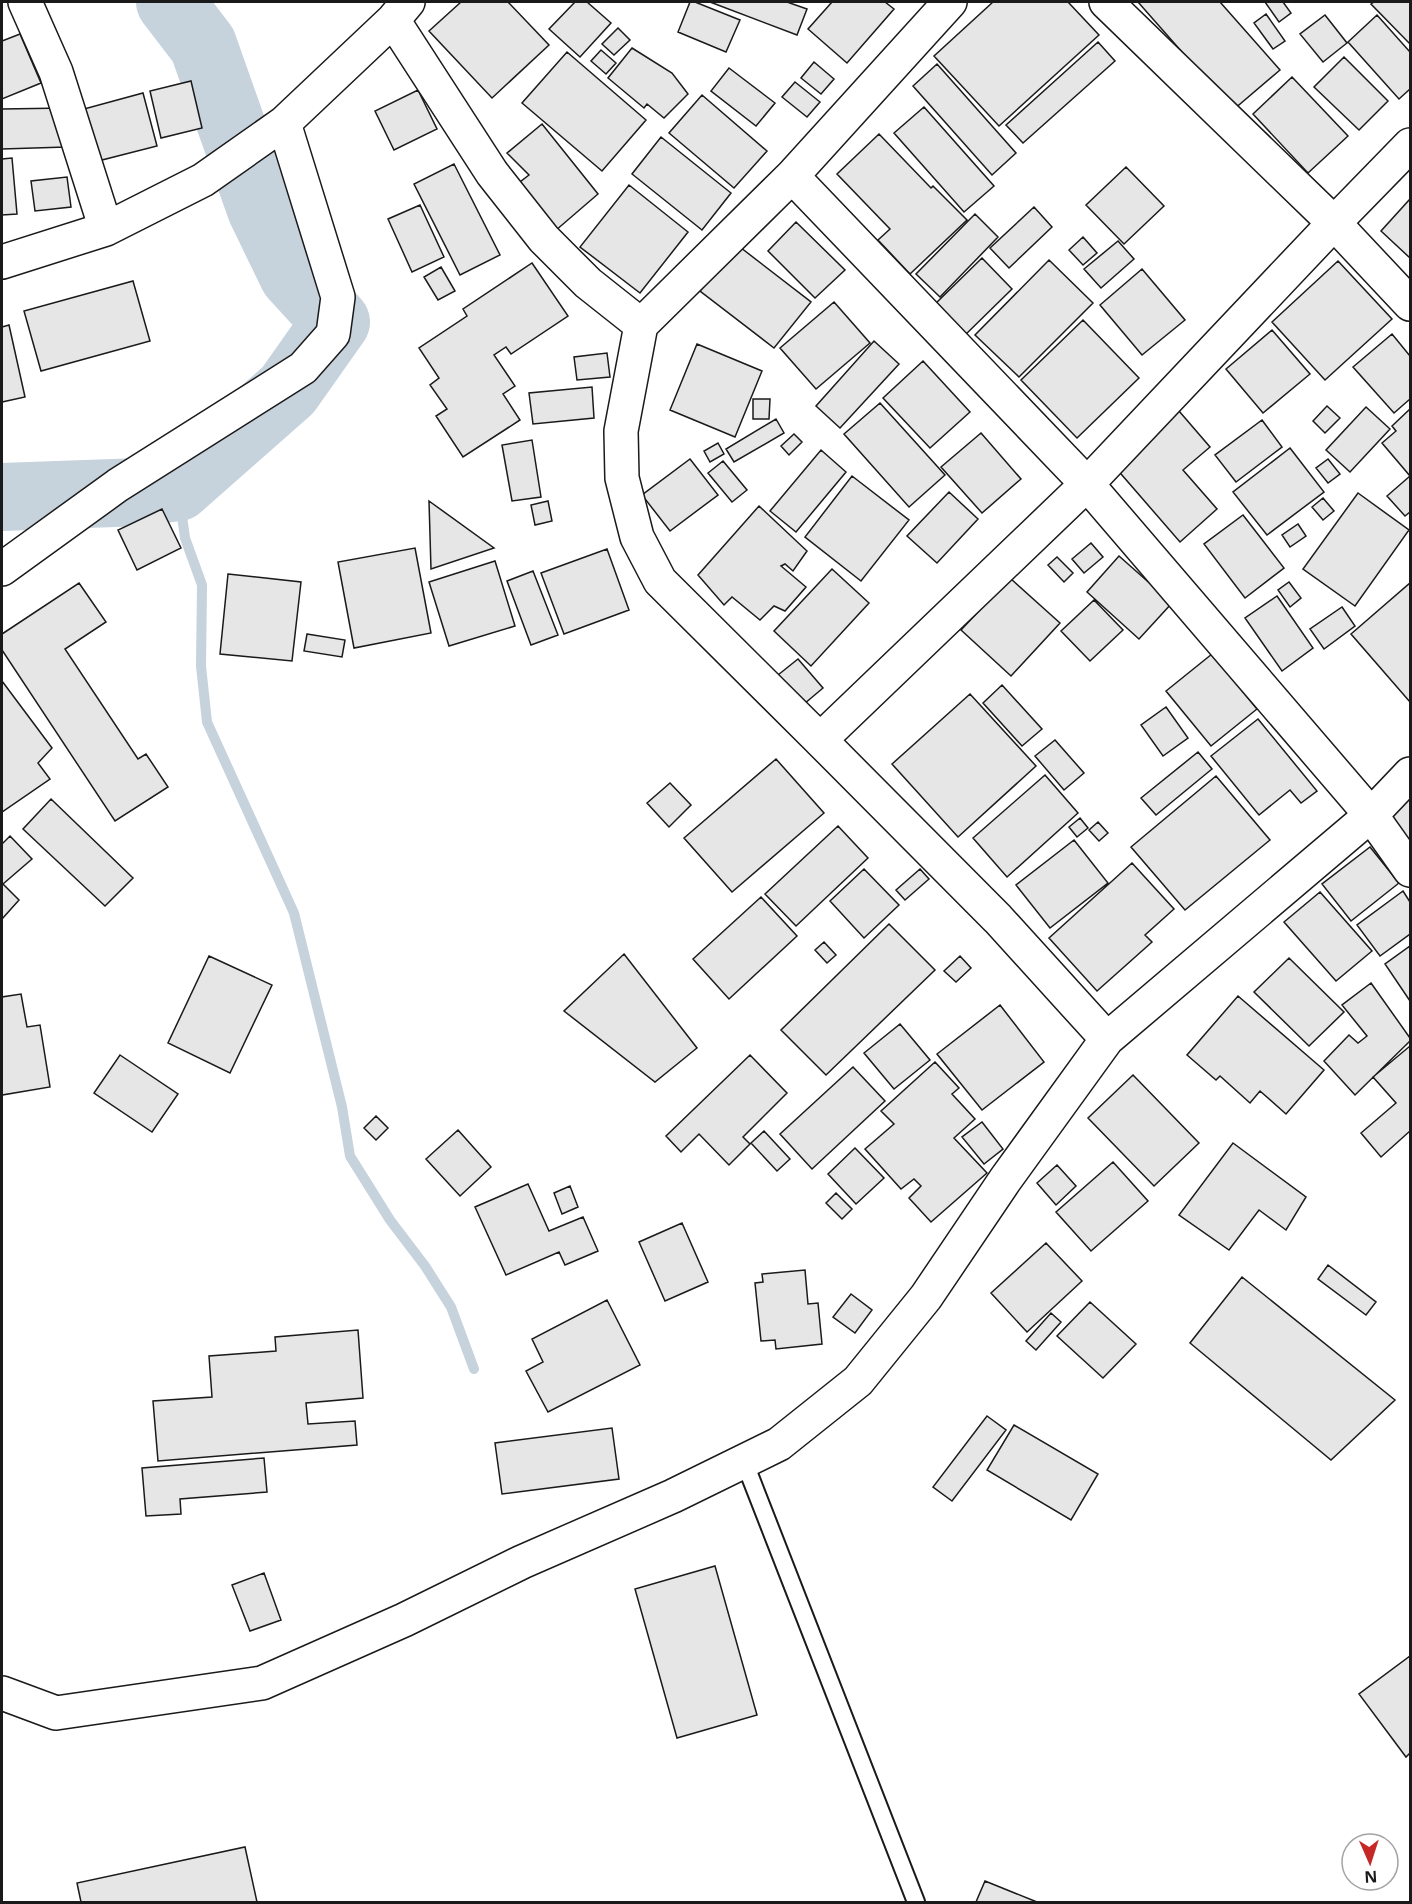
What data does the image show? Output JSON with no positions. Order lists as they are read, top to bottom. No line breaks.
{"north":"bottom"}
